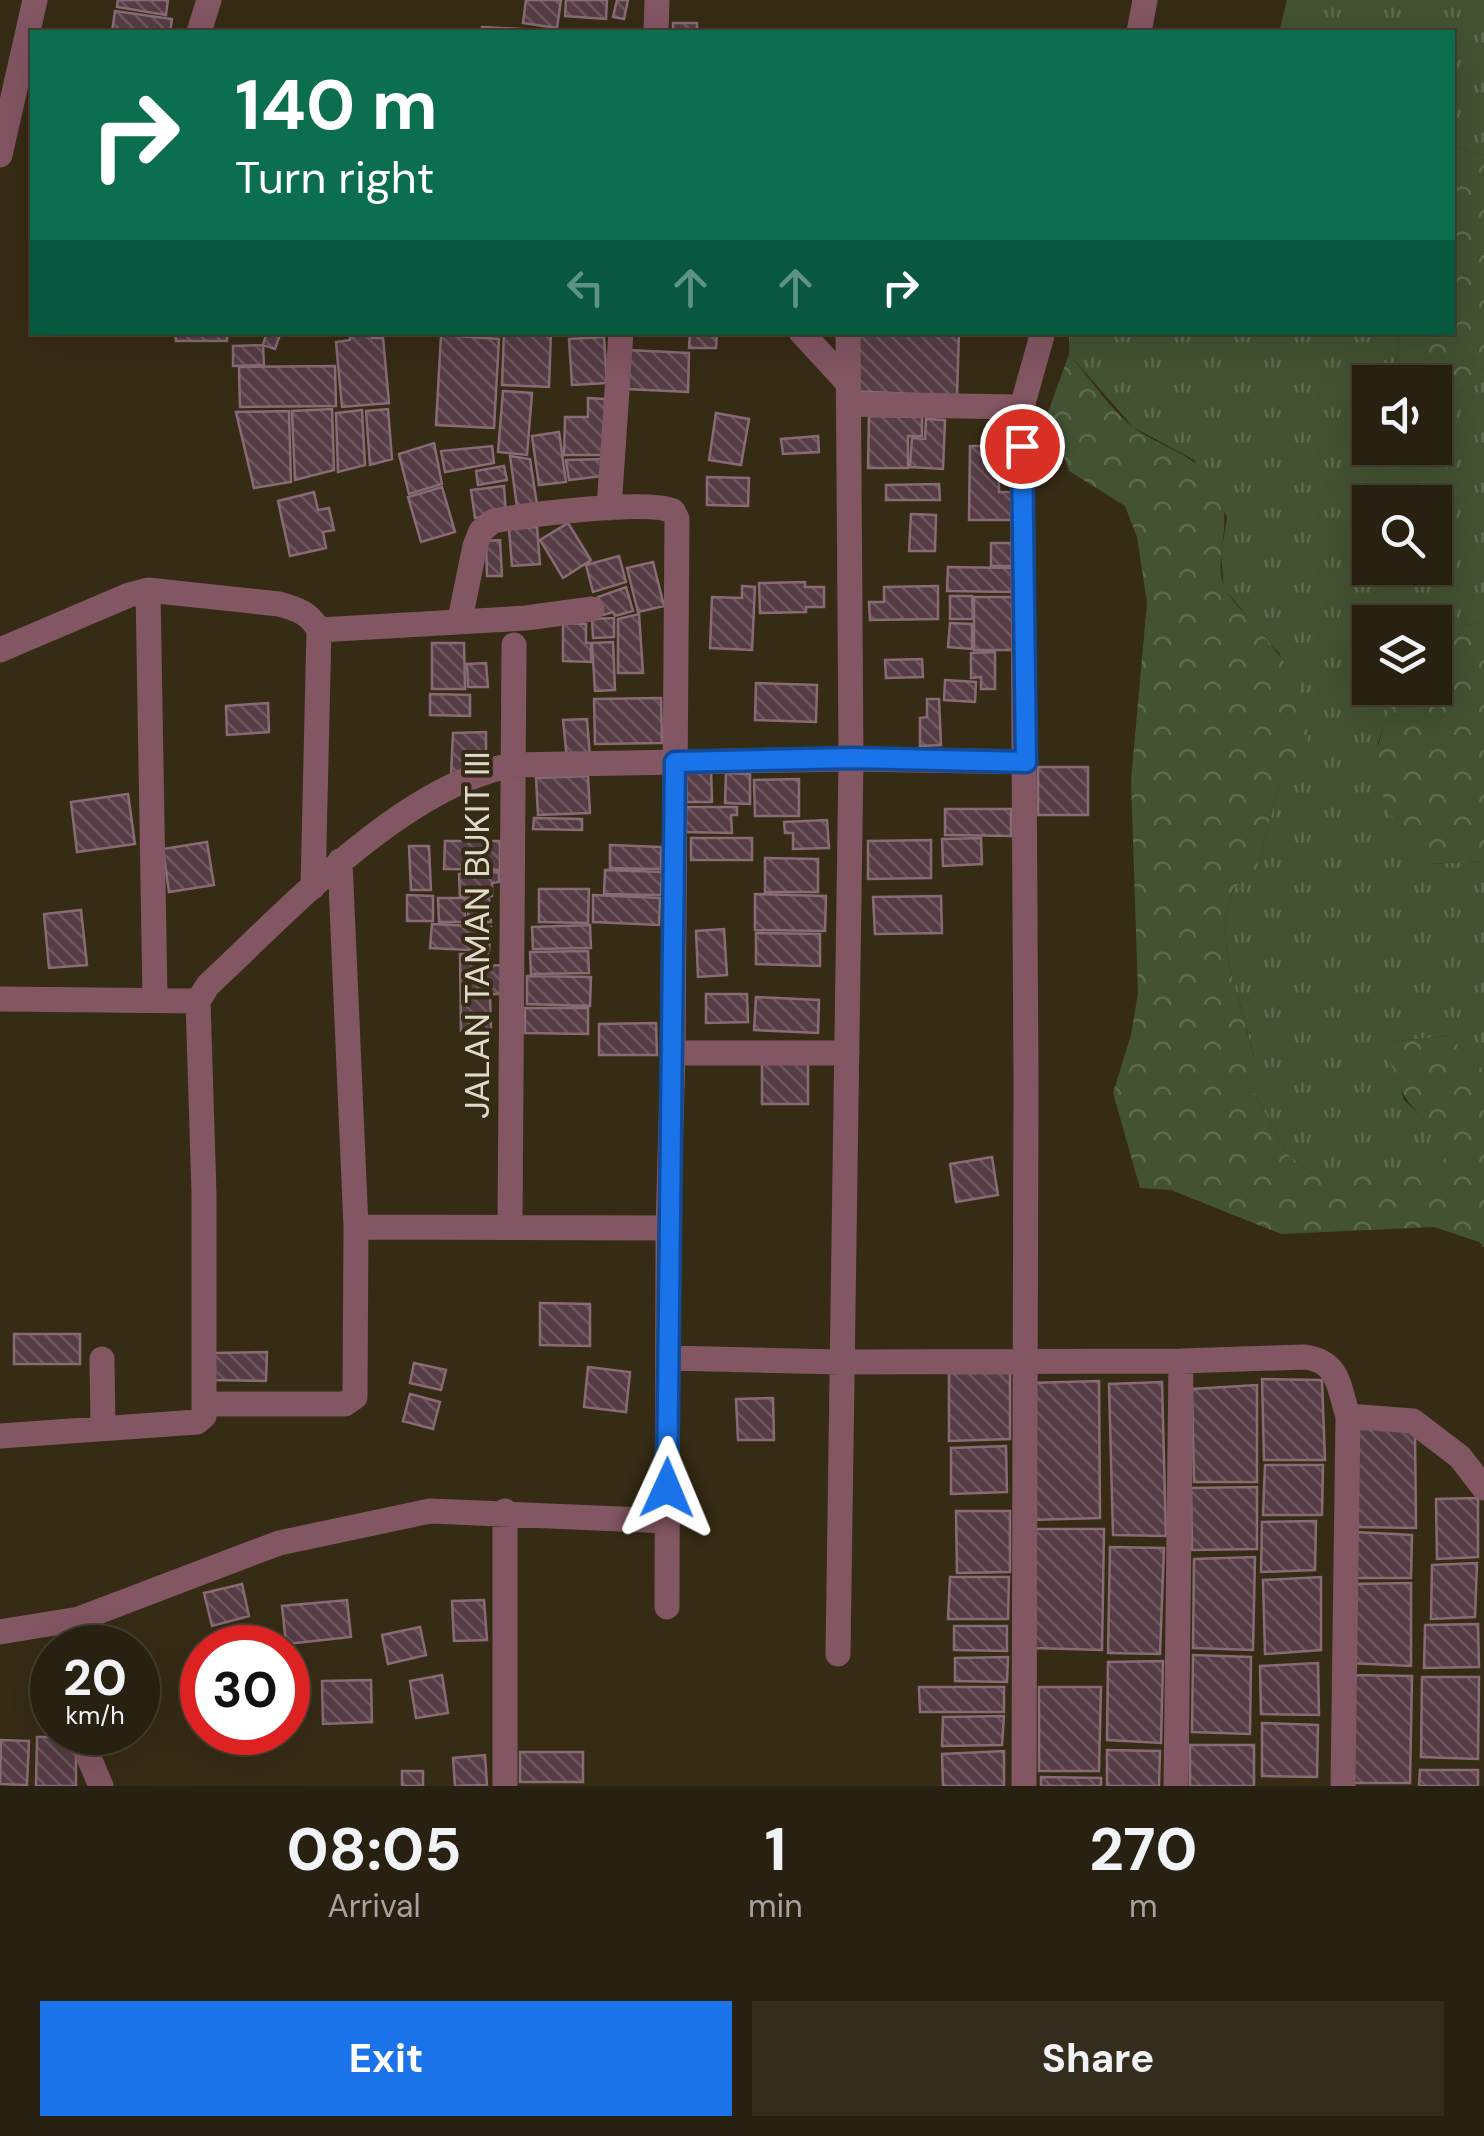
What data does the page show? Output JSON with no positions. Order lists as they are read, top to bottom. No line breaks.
{"streets":{"street":["JALAN TAMAN BUKIT III"]},"page":{"turn":["140 m","Turn right"],"speed":"20 km/h","limit":"30","eta":["08:05","Arrival","1","min","270","m"],"buttons":["Exit","Share"]}}
